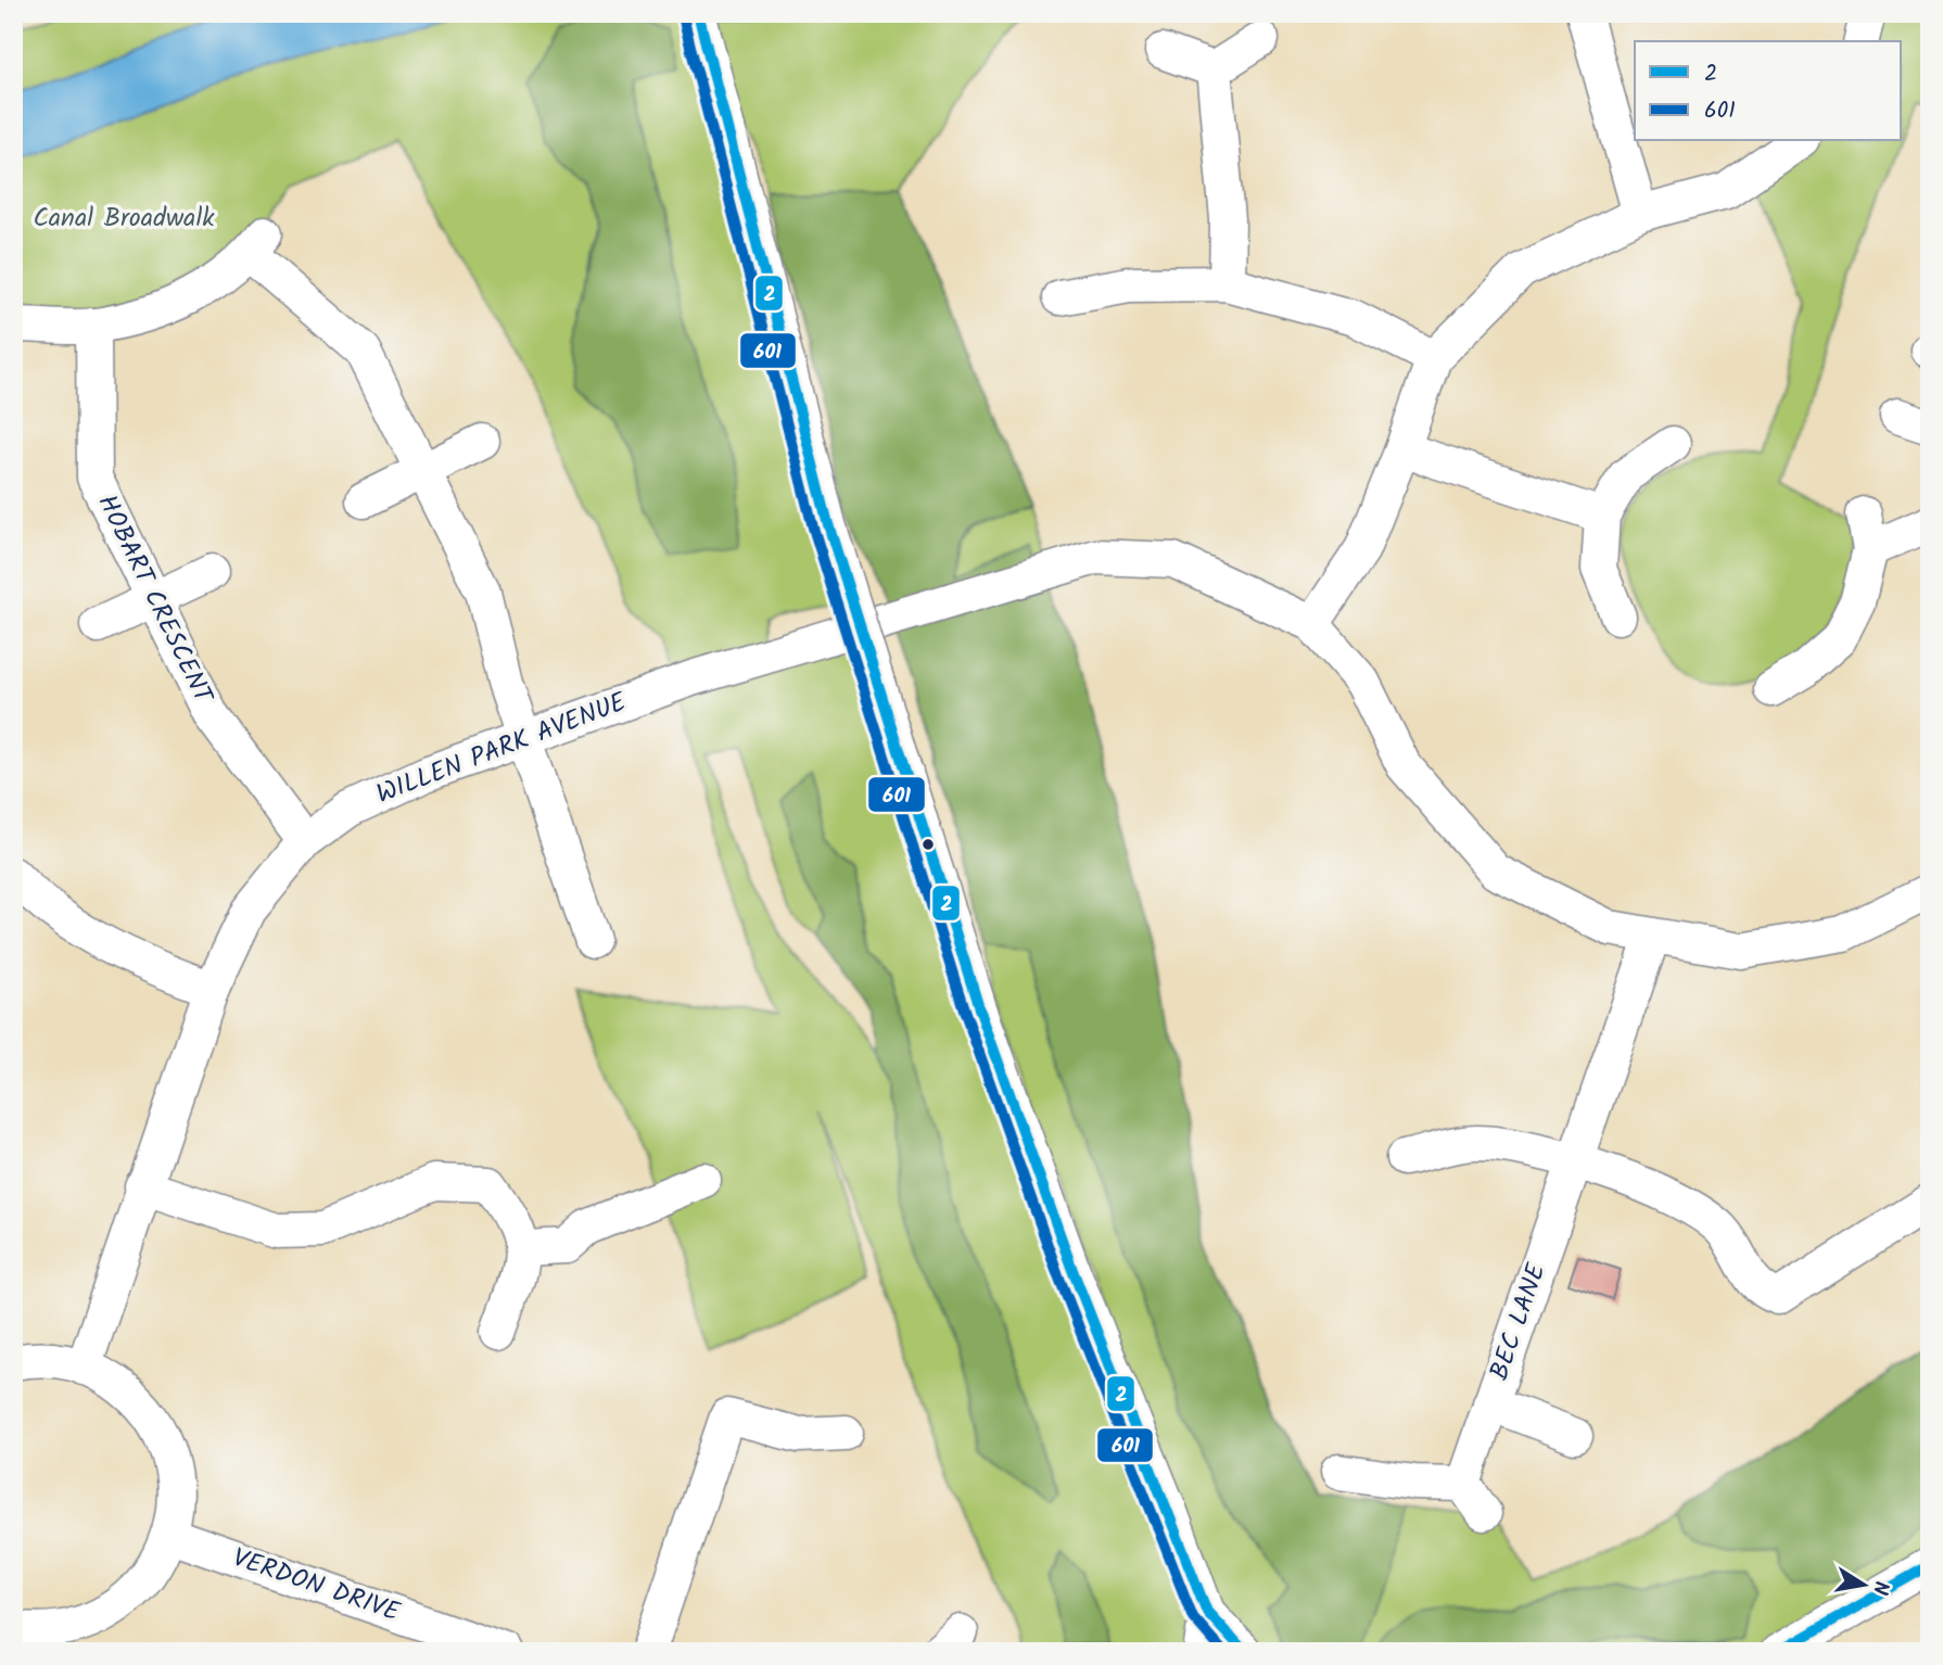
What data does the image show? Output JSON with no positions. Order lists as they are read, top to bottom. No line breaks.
{"streets":{"street":["HOBART CRESCENT","WILLEN PARK AVENUE","BEC LANE","VERDON DRIVE"]},"crossings":[["HOBART CRESCENT","WILLEN PARK AVENUE"]],"parks":["Canal Broadwalk"],"lines":["transit line 2","transit line 601"],"legend":["2","601"],"north":"right"}
